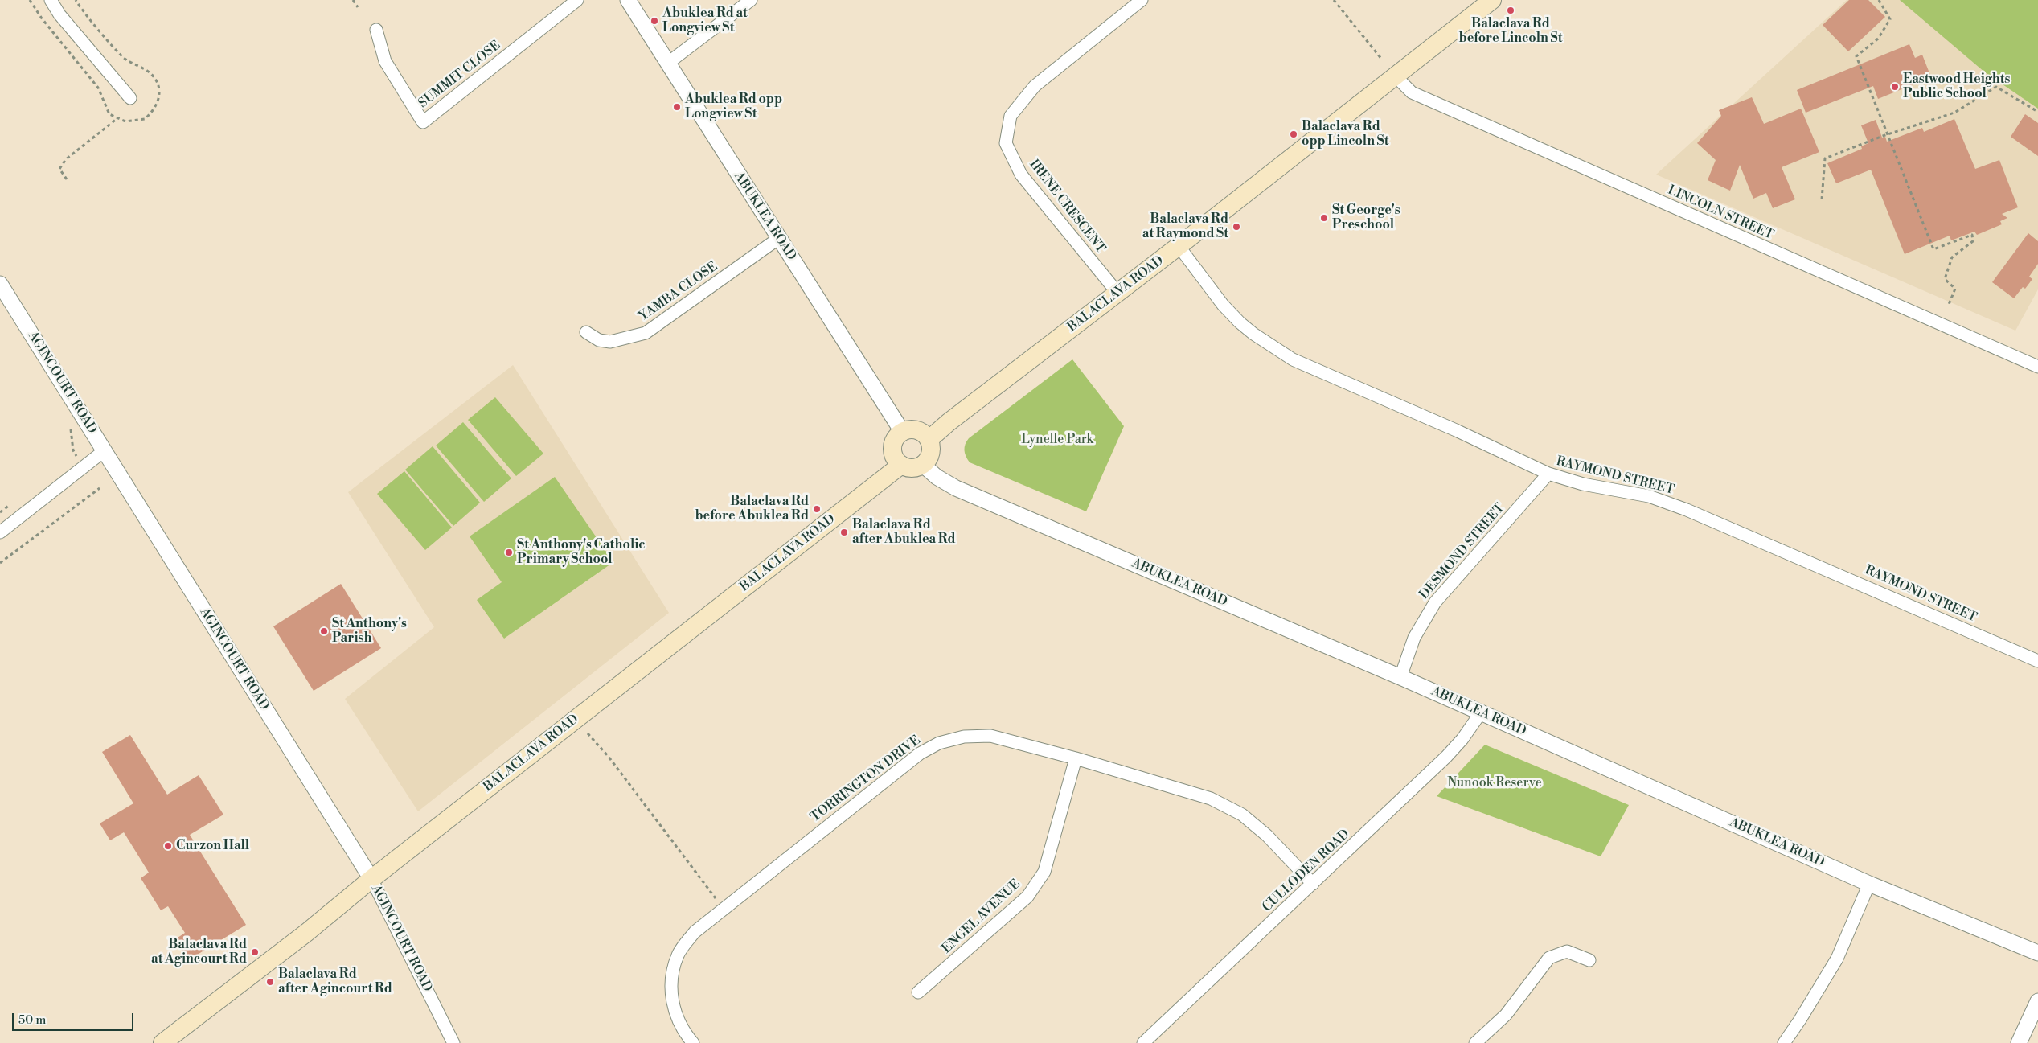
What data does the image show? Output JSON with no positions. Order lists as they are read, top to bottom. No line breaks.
{"streets":{"main road":["BALACLAVA ROAD"],"street":["SUMMIT CLOSE","IRENE CRESCENT","LINCOLN STREET","ABUKLEA ROAD","YAMBA CLOSE","AGINCOURT ROAD","RAYMOND STREET","DESMOND STREET","TORRINGTON DRIVE","CULLODEN ROAD","ENGEL AVENUE"]},"crossings":[["IRENE CRESCENT","BALACLAVA ROAD"],["LINCOLN STREET","BALACLAVA ROAD"],["ABUKLEA ROAD","YAMBA CLOSE"],["ABUKLEA ROAD","BALACLAVA ROAD"],["ABUKLEA ROAD","DESMOND STREET"],["ABUKLEA ROAD","CULLODEN ROAD"],["BALACLAVA ROAD","AGINCOURT ROAD"],["BALACLAVA ROAD","RAYMOND STREET"],["RAYMOND STREET","DESMOND STREET"],["TORRINGTON DRIVE","CULLODEN ROAD"],["TORRINGTON DRIVE","ENGEL AVENUE"]],"parks":["Lynelle Park","Nunook Reserve"],"places":["Balaclava Rd before Lincoln St","Abuklea Rd at Longview St","Eastwood Heights Public School","Abuklea Rd opp Longview St","Balaclava Rd opp Lincoln St","St George's Preschool","Balaclava Rd at Raymond St","Balaclava Rd before Abuklea Rd","Balaclava Rd after Abuklea Rd","St Anthony's Catholic Primary School","St Anthony's Parish","Curzon Hall","Balaclava Rd at Agincourt Rd","Balaclava Rd after Agincourt Rd"],"scale_bar":"50 m"}
